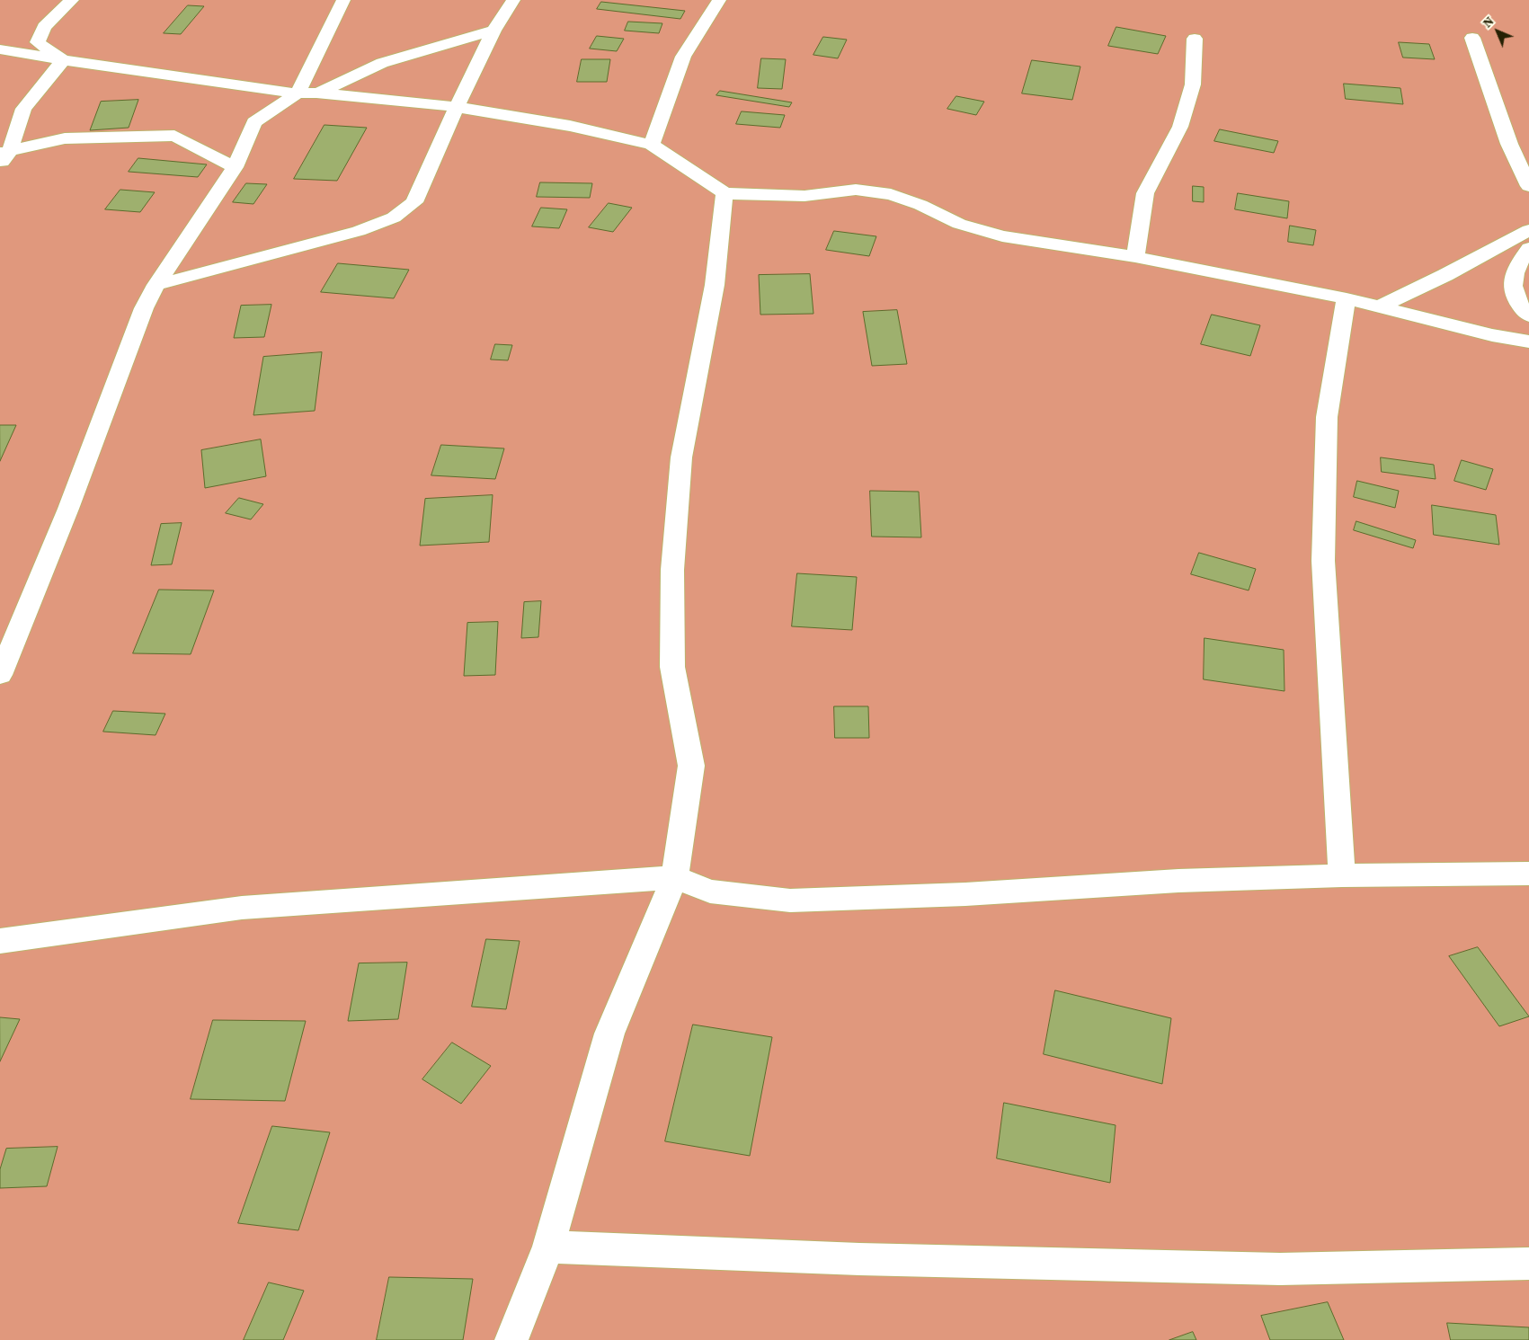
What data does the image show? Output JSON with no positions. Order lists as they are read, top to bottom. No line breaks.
{"north":"top left"}
